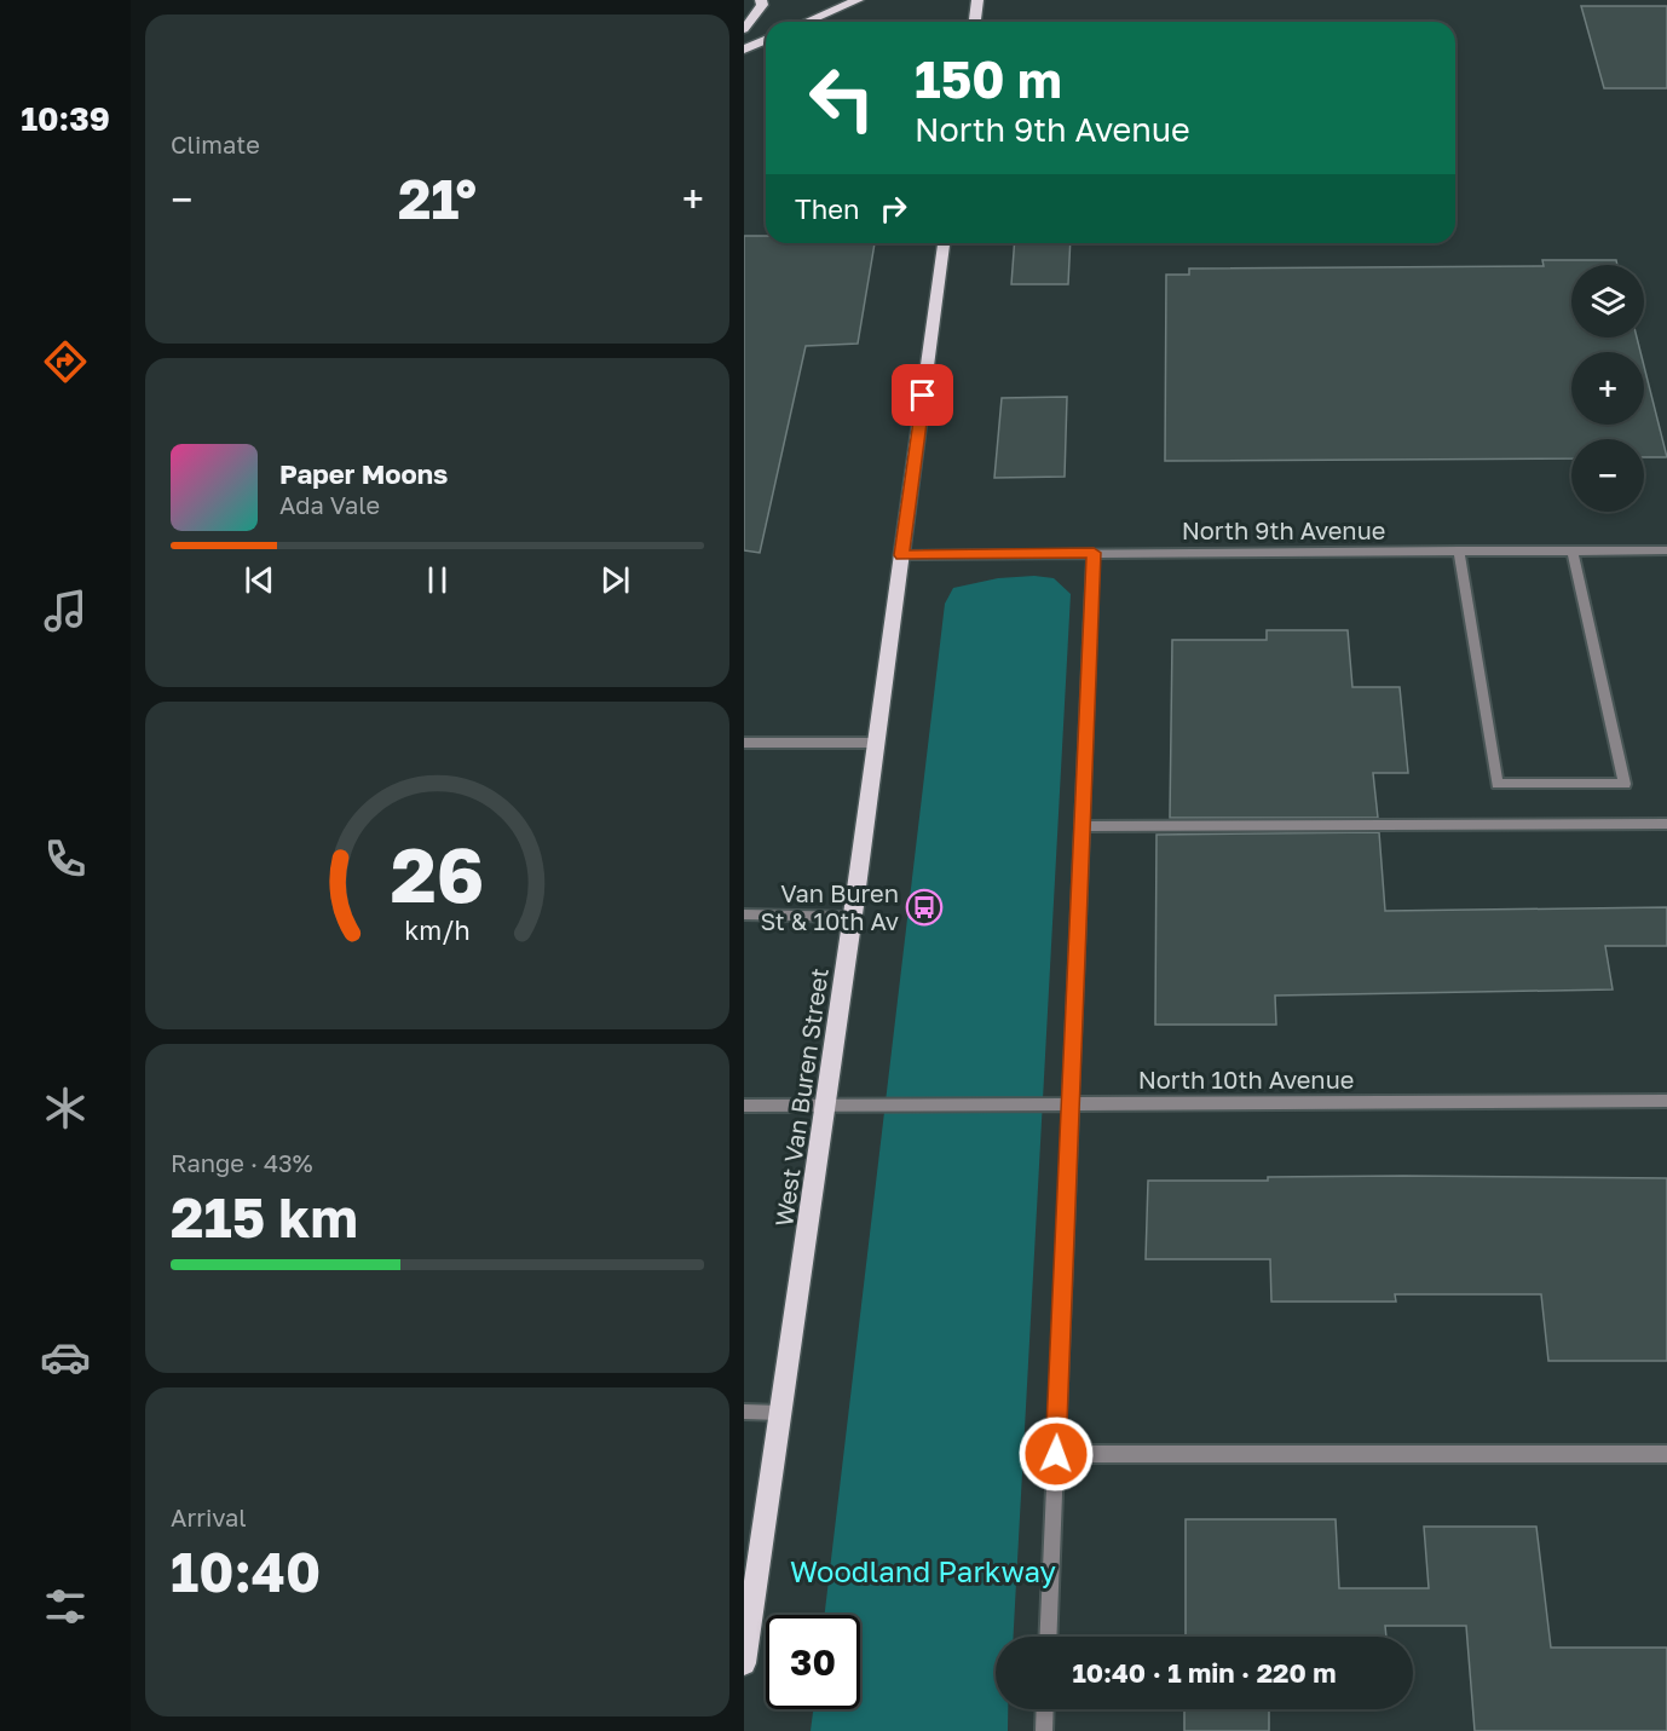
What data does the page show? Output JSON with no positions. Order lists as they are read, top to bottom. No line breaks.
{"streets":{"main road":["West Van Buren Street"],"street":["North 9th Avenue","North 10th Avenue"]},"crossings":[["North 9th Avenue","West Van Buren Street"],["North 10th Avenue","West Van Buren Street"]],"parks":["Woodland Parkway"],"places":{"bus stop":["Van Buren St & 10th Av"]},"page":{"tabs":"10:39","tile":["Climate",["Range · 43%","215 km"],["Arrival","10:40"]],"turn":["150 m","North 9th Avenue"],"heat":["−","21°","+"],"then":"Then","map_buttons":["+","−"],"song":["Paper Moons","Ada Vale"],"limit":"30","trip":"10:40 · 1 min · 220 m","gauge":["26","km/h"]}}
